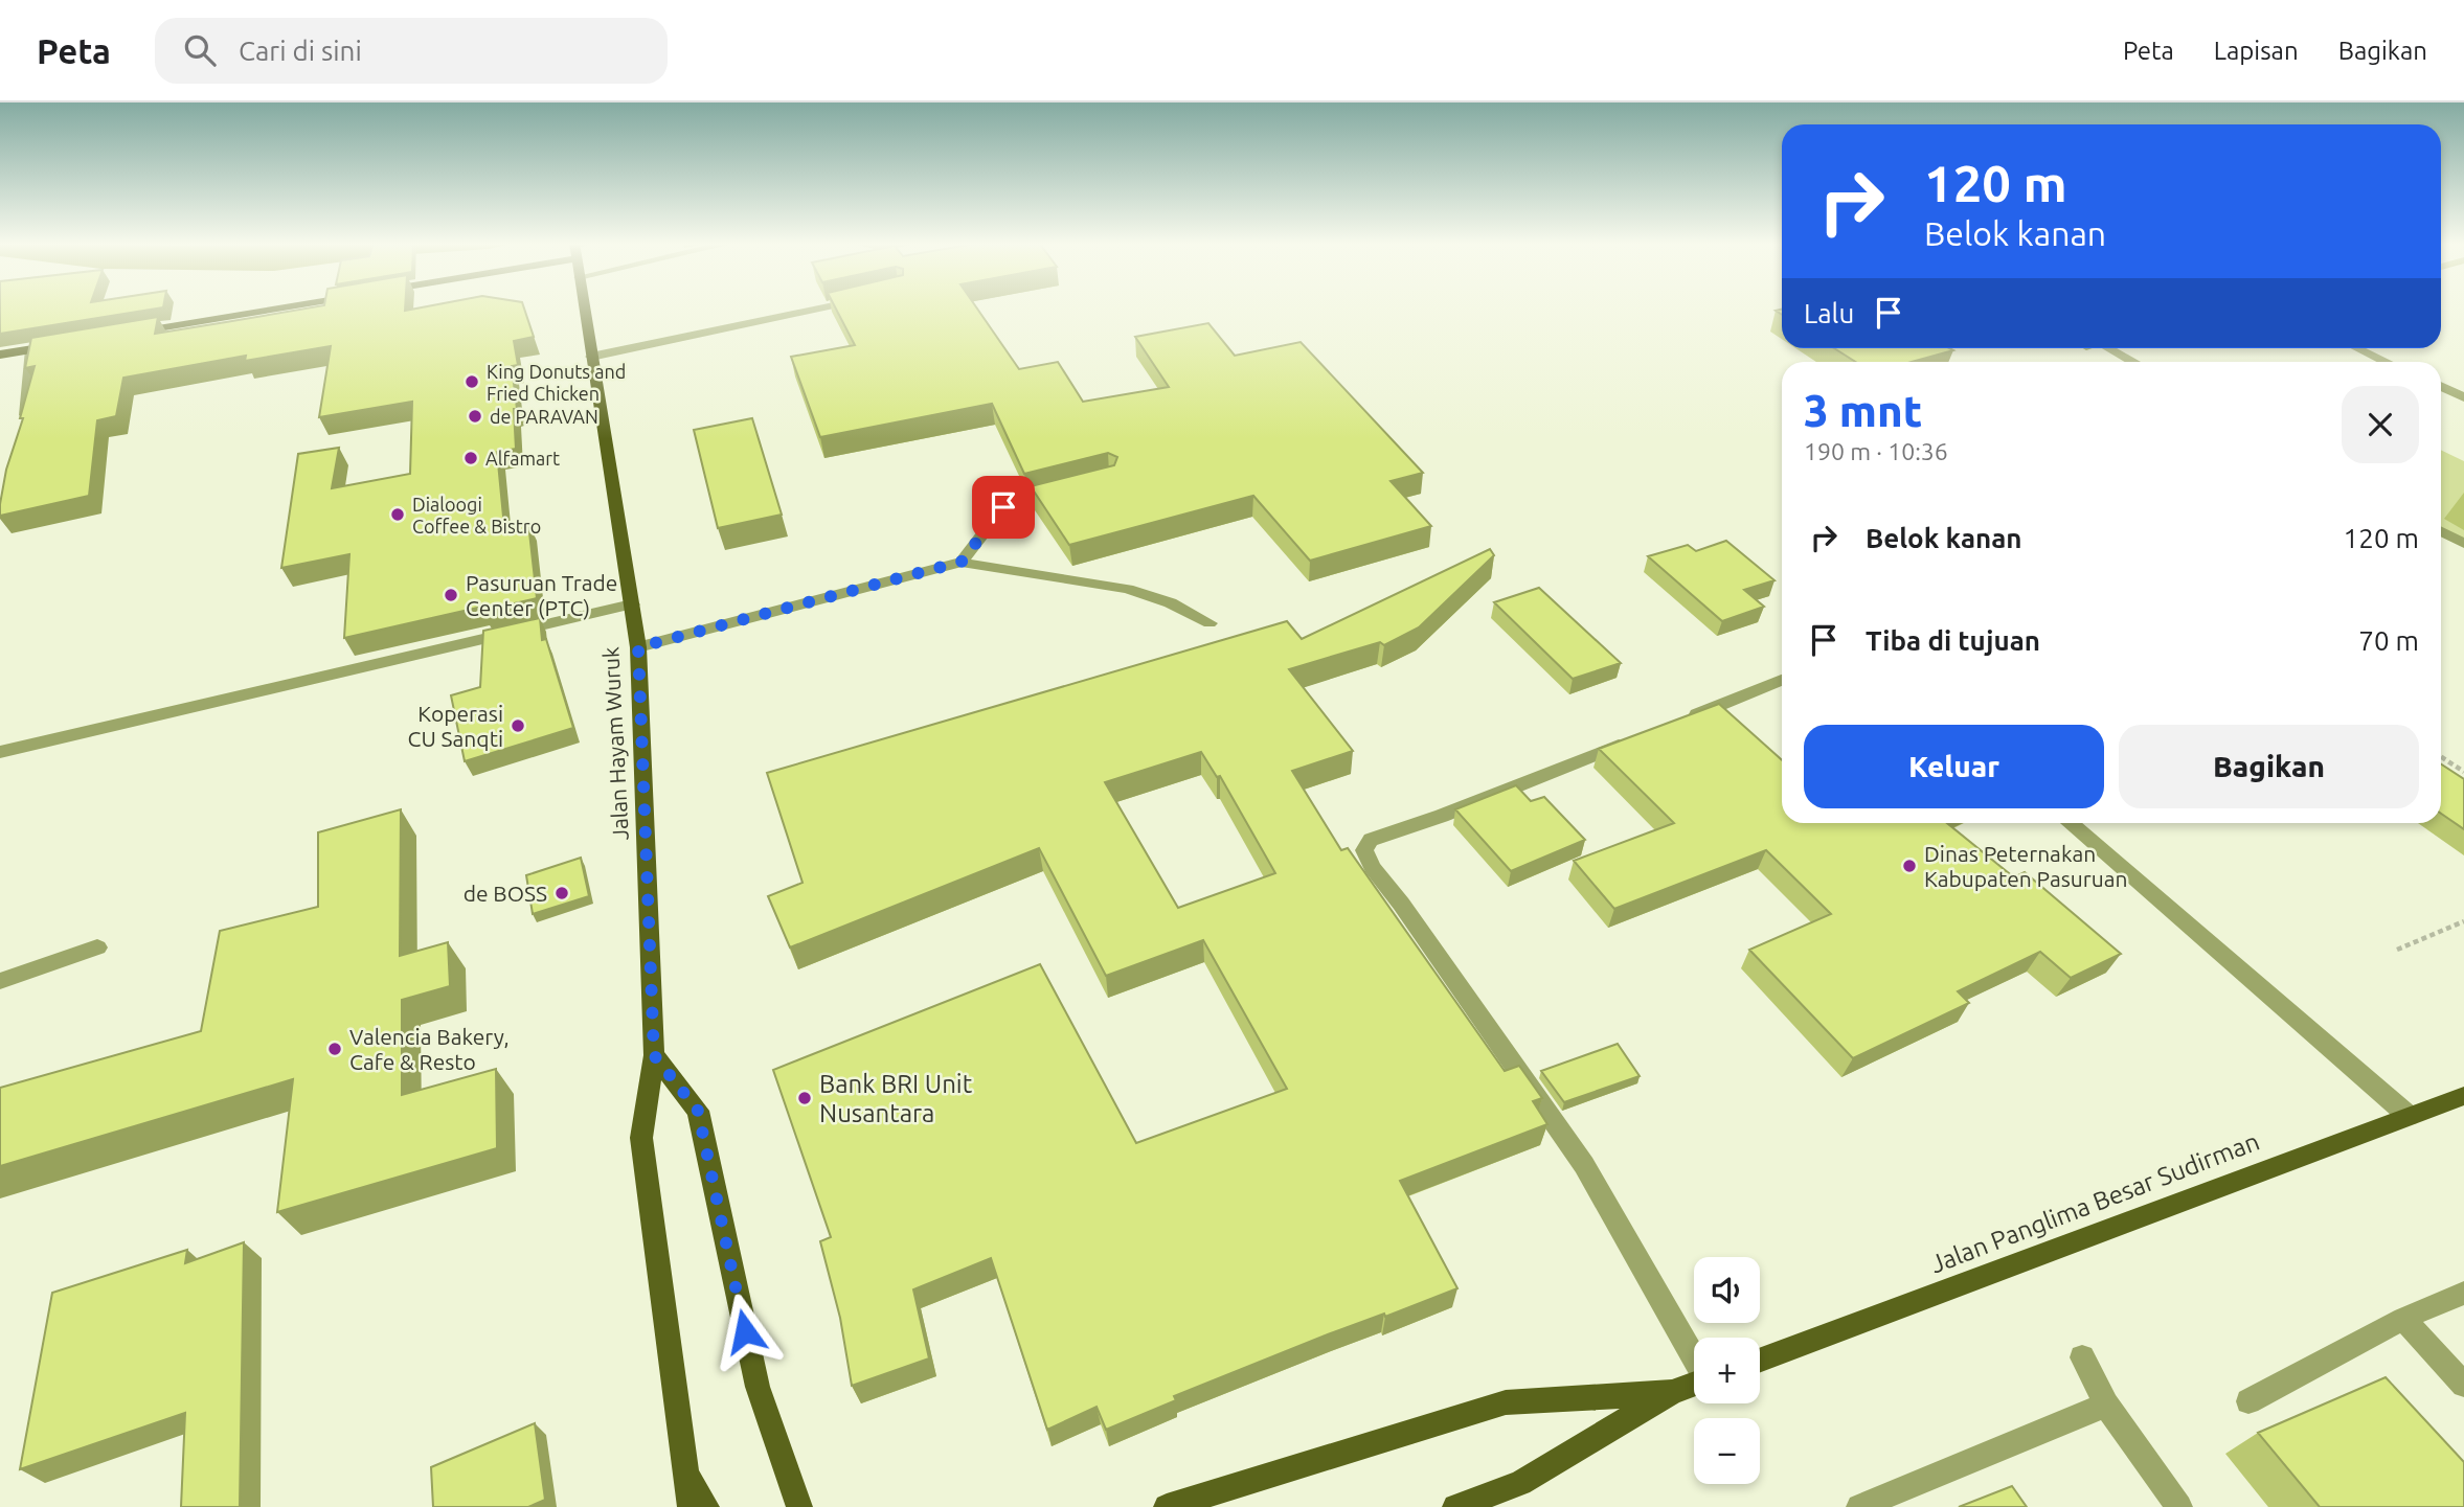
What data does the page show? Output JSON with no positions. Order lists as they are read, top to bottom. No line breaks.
{"streets":{"main road":["Jalan Hayam Wuruk","Jalan Panglima Besar Sudirman"]},"places":["King Donuts and Fried Chicken","de PARAVAN","Alfamart","Dialoogi Coffee & Bistro","Pasuruan Trade Center (PTC)","Koperasi CU Sanqti","Dinas Peternakan Kabupaten Pasuruan","de BOSS","Valencia Bakery, Cafe & Resto","Bank BRI Unit Nusantara"],"page":{"header":"Peta","search":"Cari di sini","nav":["Peta","Lapisan","Bagikan"],"turn":["120 m","Belok kanan"],"then":"Lalu","heading":["3 mnt","190 m · 10:36"],"list":[{"name":"Belok kanan","value":"120 m"},{"name":"Tiba di tujuan","value":"70 m"}],"buttons":["Keluar","Bagikan"],"map_buttons":["+","−"]}}
